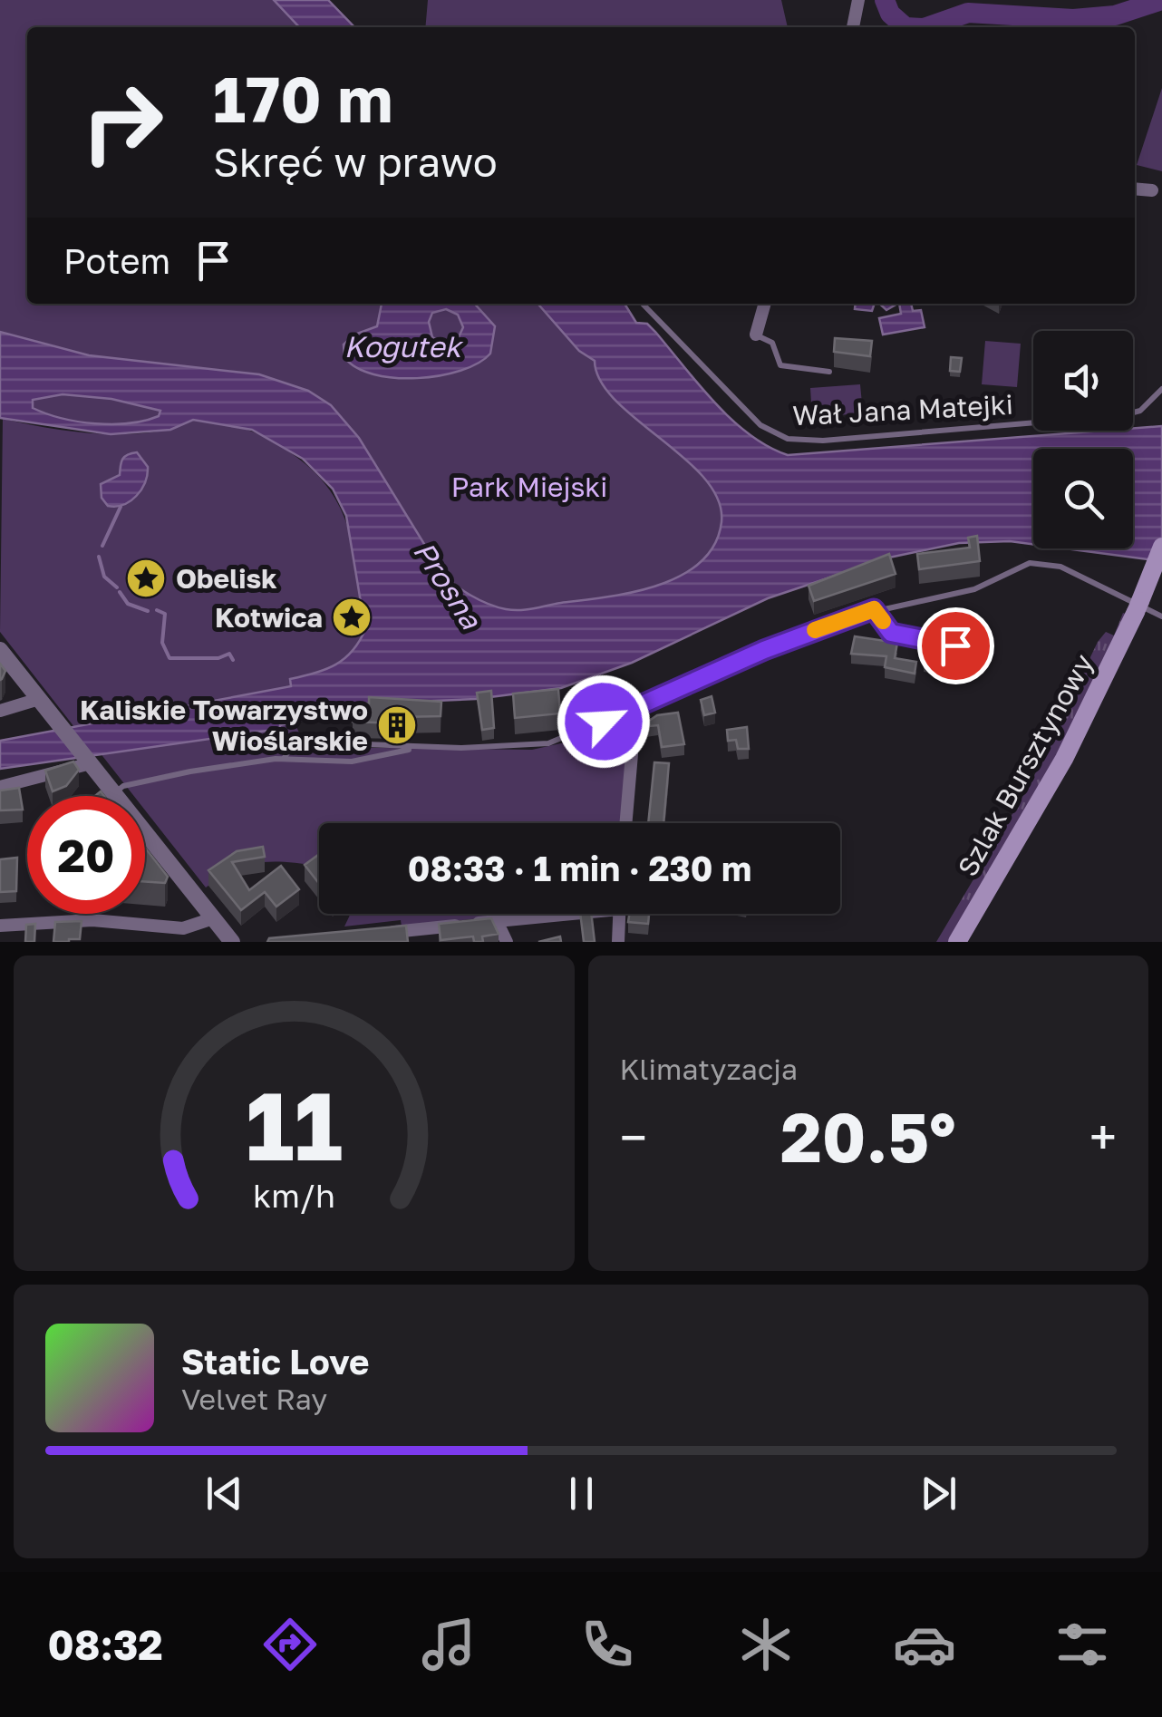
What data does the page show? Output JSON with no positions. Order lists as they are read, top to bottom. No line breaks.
{"streets":{"main road":["Szlak Bursztynowy"],"lane":["Wał Jana Matejki"]},"water":["Kogutek","Prosna"],"parks":["Park Miejski"],"places":{"place":["Obelisk","Kotwica"],"building":["Kaliskie Towarzystwo Wioślarskie"]},"page":{"turn":["170 m","Skręć w prawo"],"then":"Potem","limit":"20","trip":"08:33 · 1 min · 230 m","tile":"Klimatyzacja","heat":["−","20.5°","+"],"song":["Static Love","Velvet Ray"],"tabs":"08:32","gauge":["11","km/h"]}}
